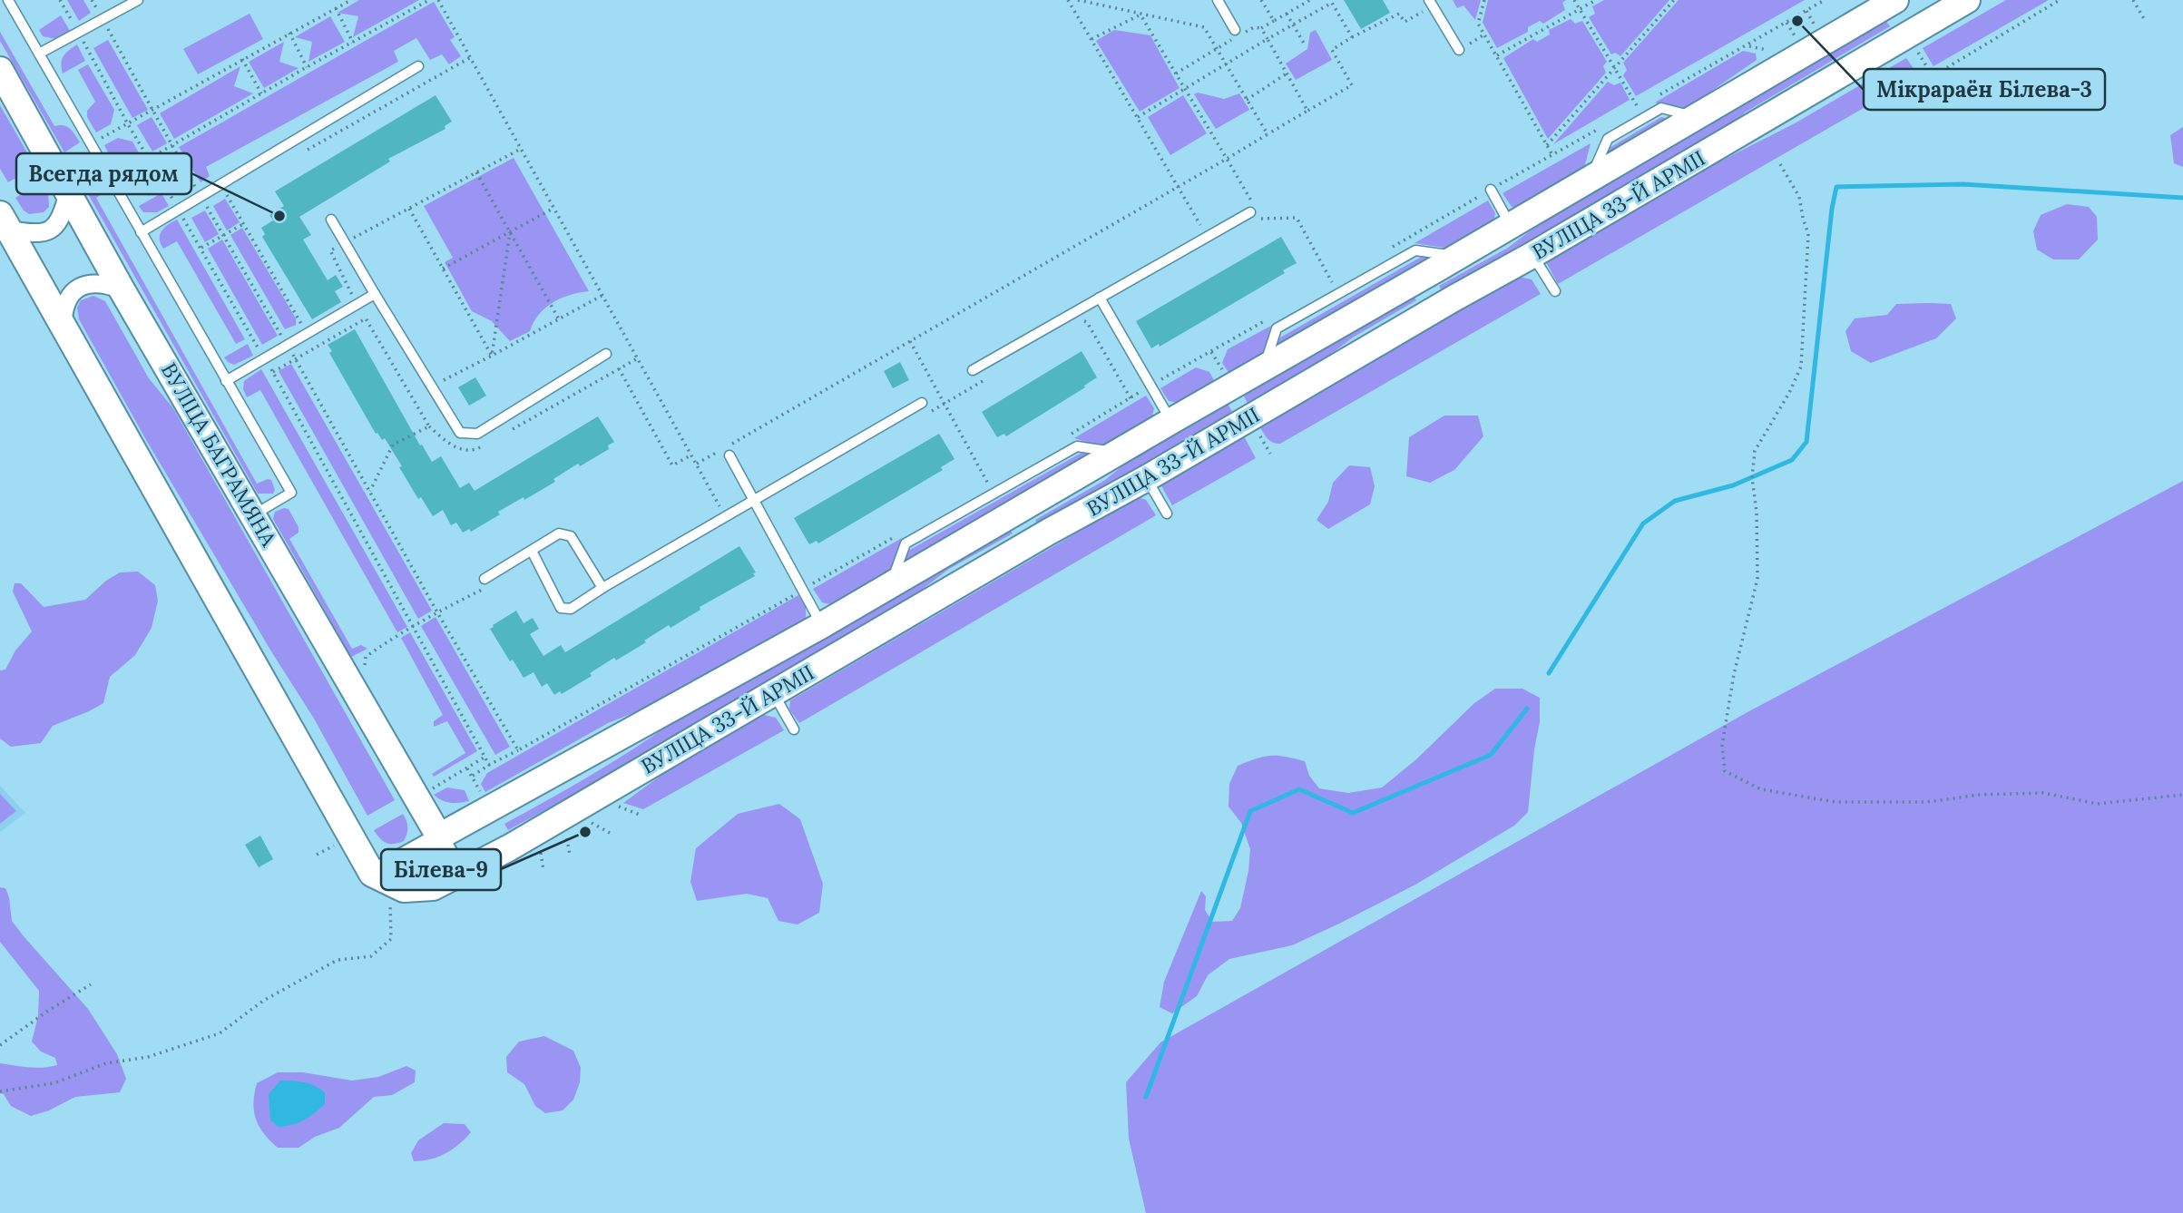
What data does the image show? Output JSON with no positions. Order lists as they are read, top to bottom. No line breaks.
{"streets":{"street":["ВУЛІЦА 33-Й АРМІІ","ВУЛІЦА БАГРАМЯНА"]},"crossings":[["ВУЛІЦА 33-Й АРМІІ","ВУЛІЦА БАГРАМЯНА"]],"places":["Мікрараён Білева-3","Всегда рядом","Білева-9"]}
